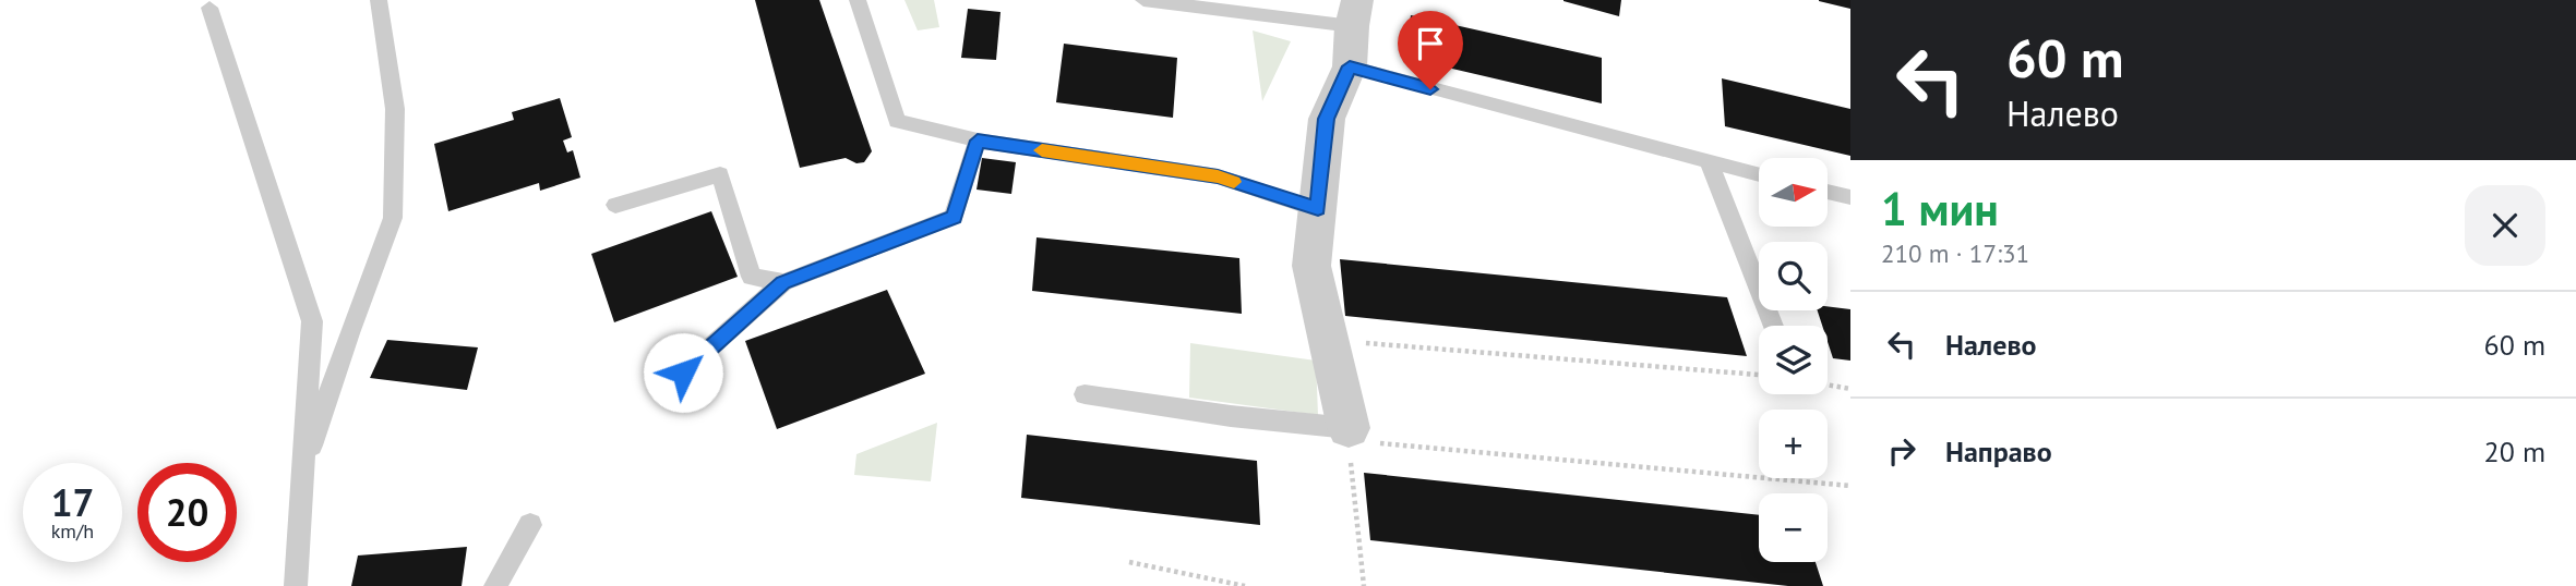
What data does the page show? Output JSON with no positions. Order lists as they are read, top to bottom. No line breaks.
{"north":"right","page":{"turn":["60 m","Налево"],"map_buttons":["+","−"],"heading":["1 мин","210 m · 17:31"],"list":[{"name":"Налево","value":"60 m"},{"name":"Направо","value":"20 m"}],"speed":"17 km/h","limit":"20"}}
